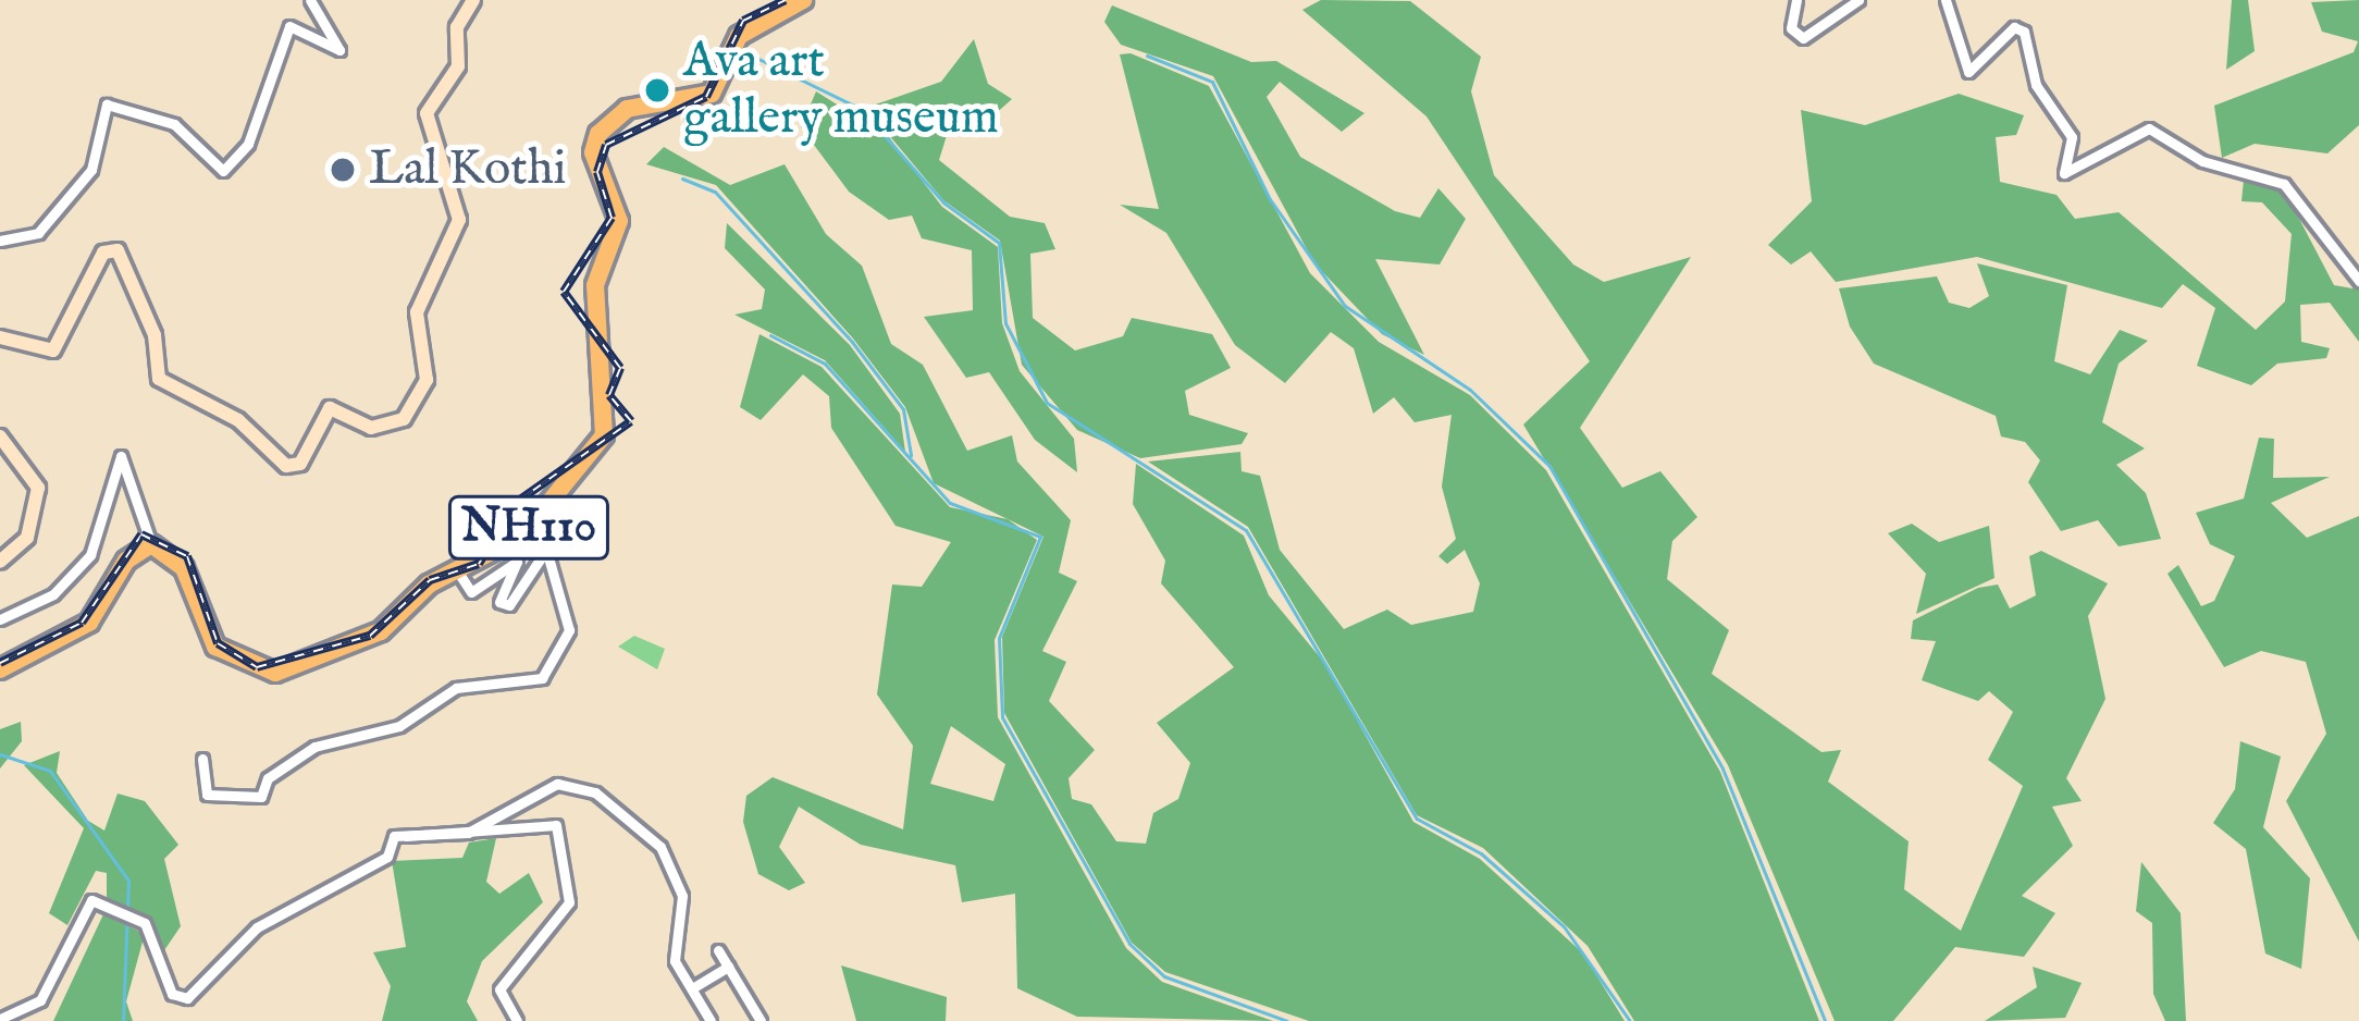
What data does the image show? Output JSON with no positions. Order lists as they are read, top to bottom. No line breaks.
{"streets":{"highway":["NH110"]},"places":["Ava art gallery museum","Lal Kothi"]}
